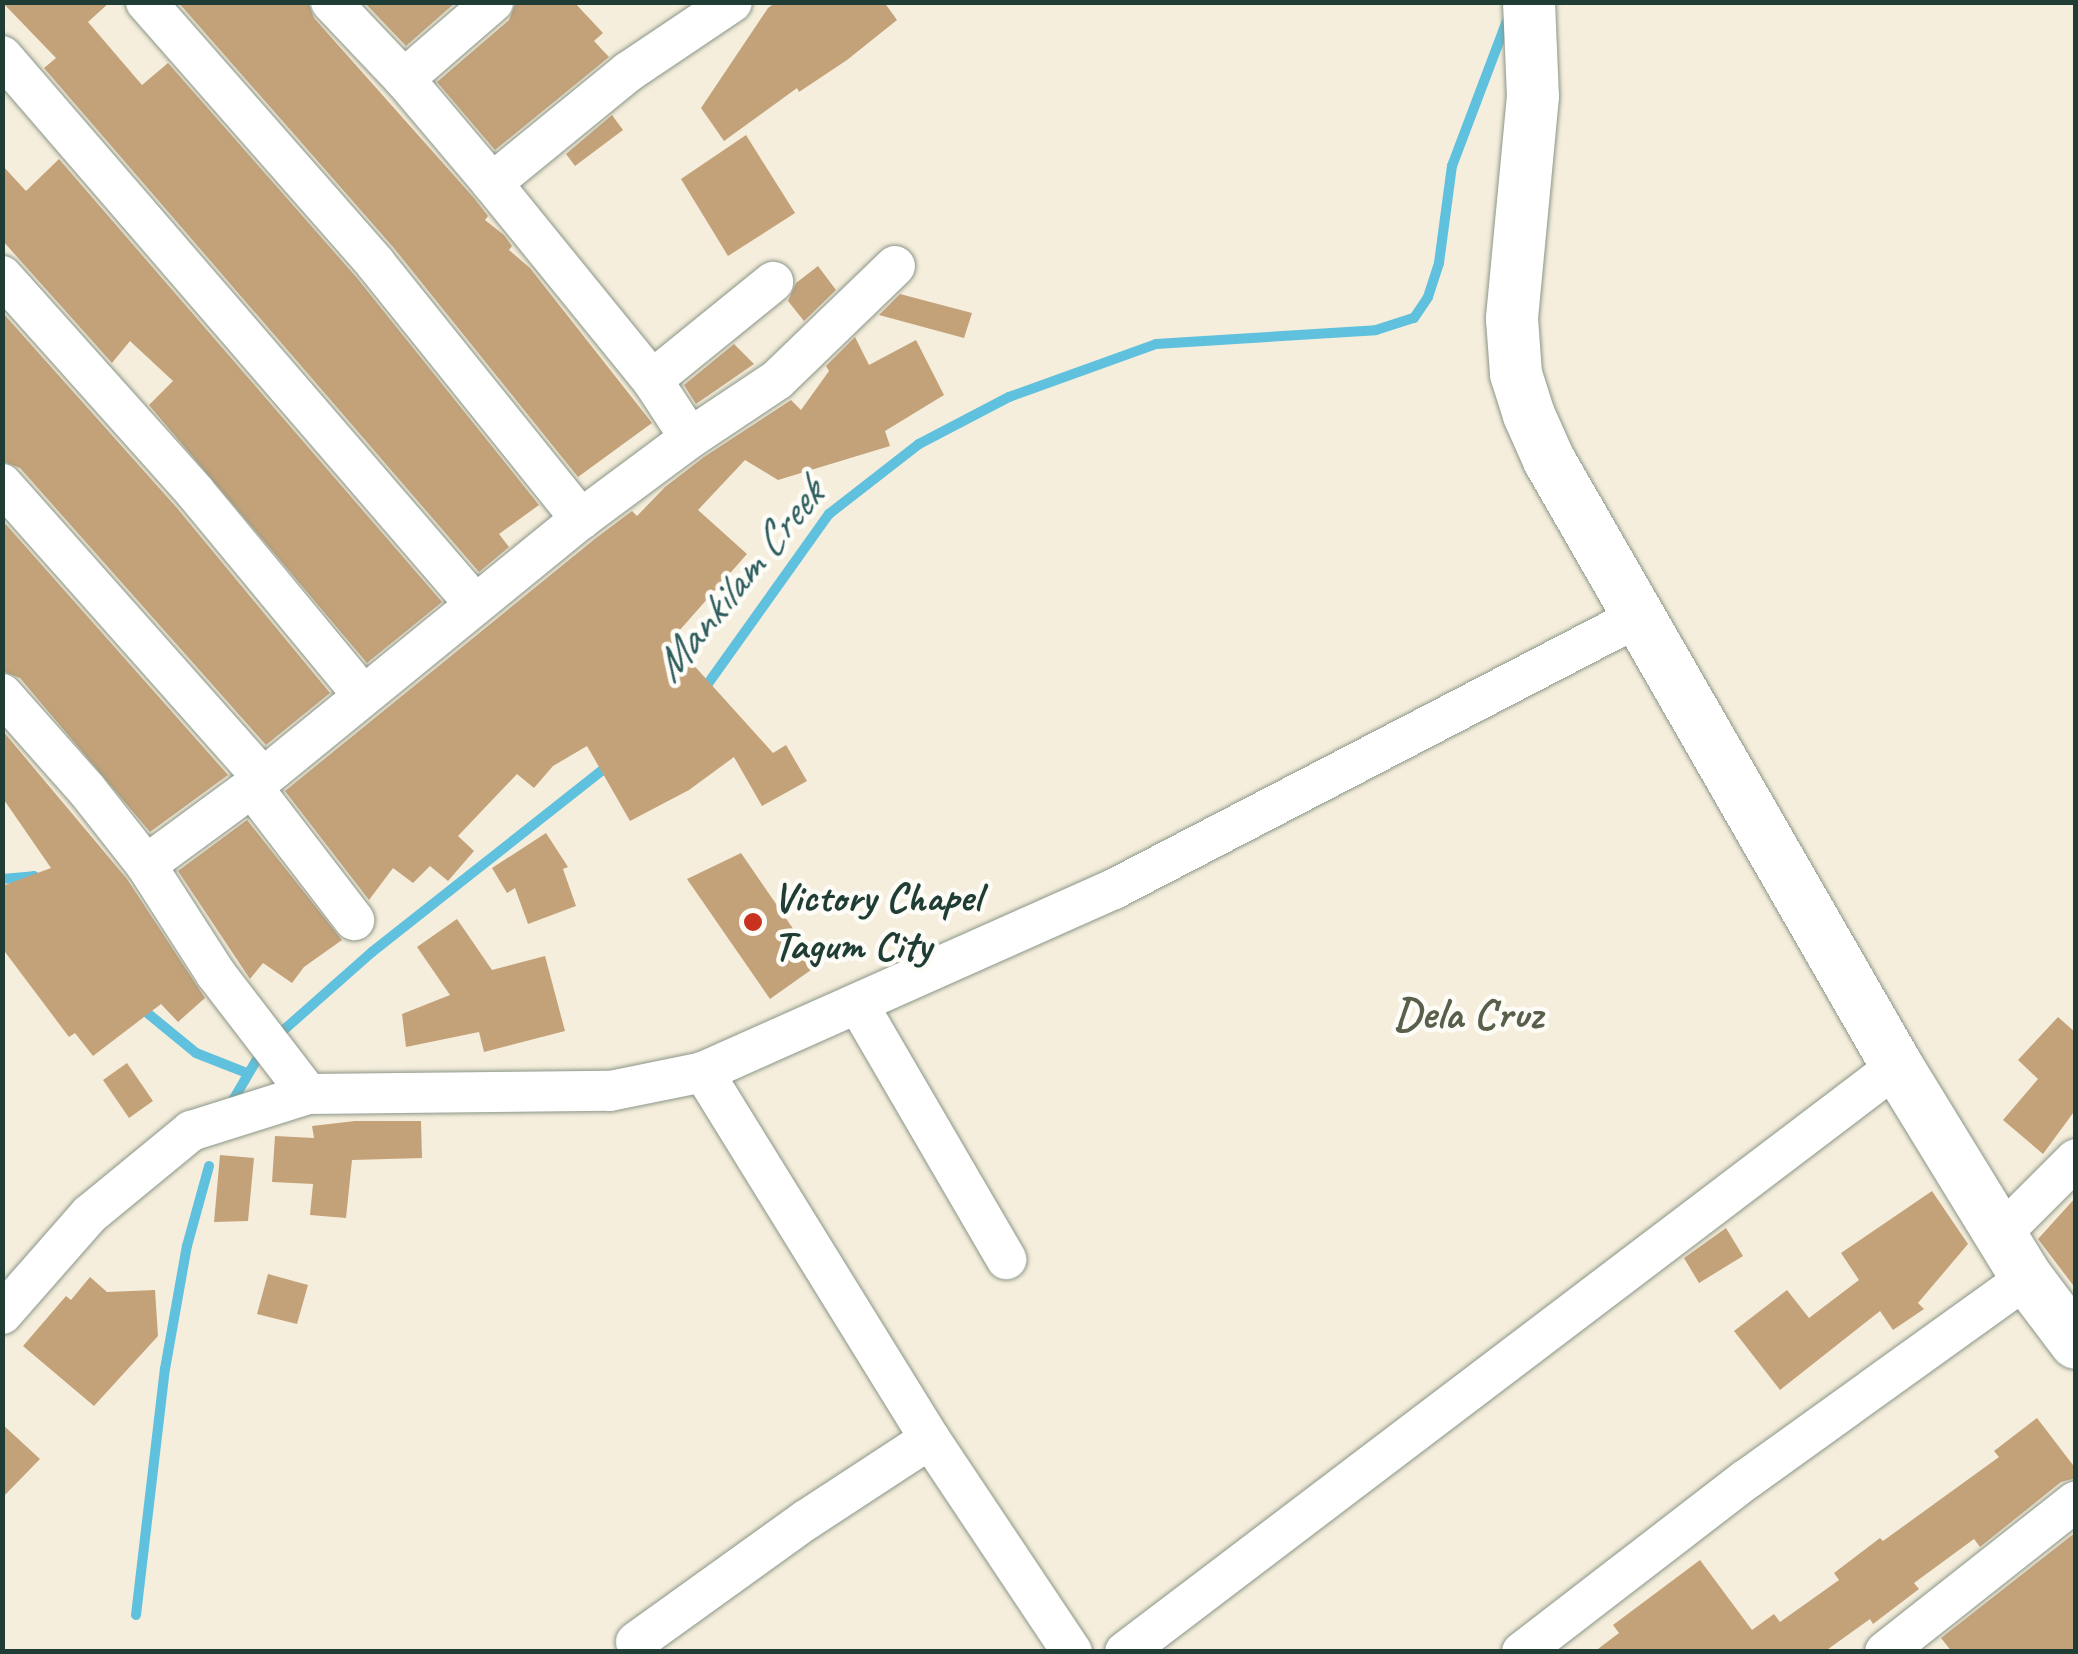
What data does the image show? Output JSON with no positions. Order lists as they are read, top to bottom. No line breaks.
{"districts":["Dela Cruz"],"water":["Mankilam Creek"],"places":["Victory Chapel Tagum City"]}
